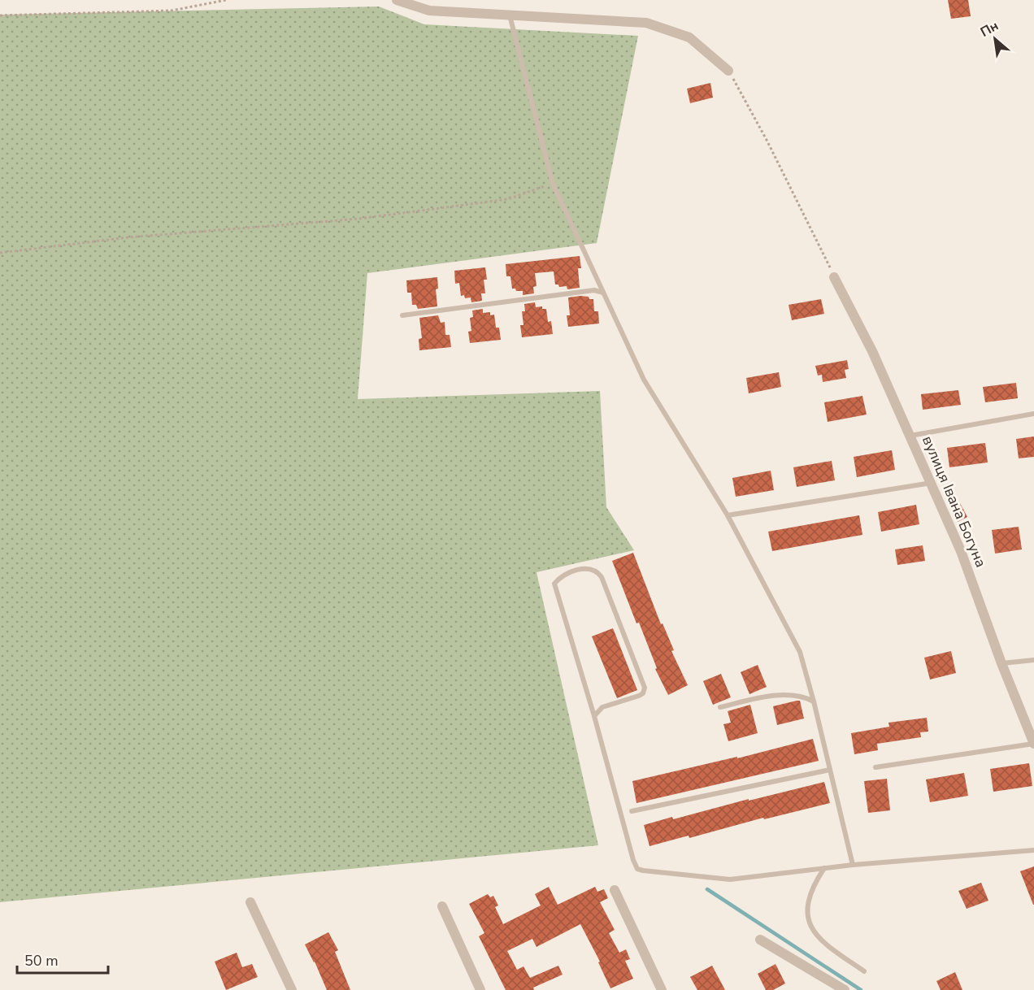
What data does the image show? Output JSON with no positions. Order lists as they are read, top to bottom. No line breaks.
{"streets":{"street":["вулиця Івана Богуна"]},"scale_bar":"50 m","north":"top left"}
